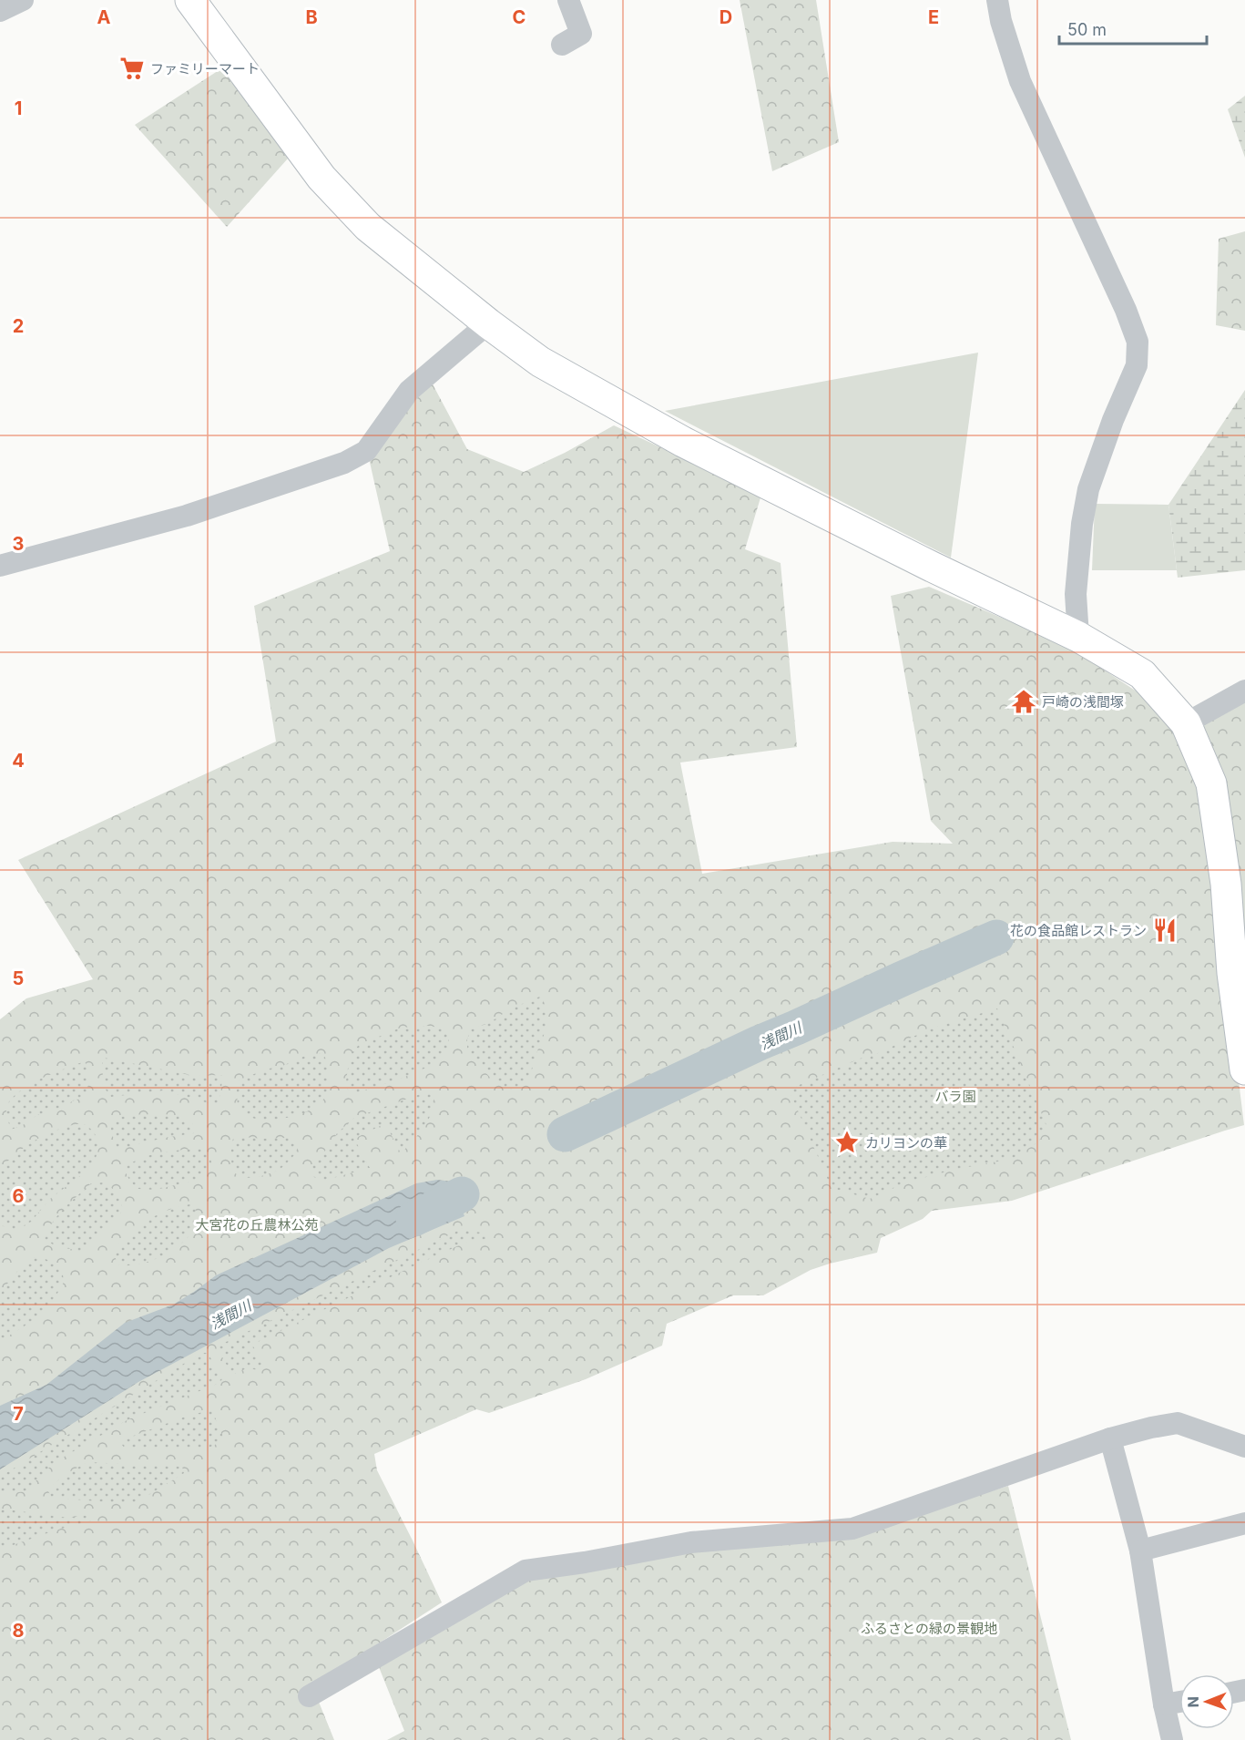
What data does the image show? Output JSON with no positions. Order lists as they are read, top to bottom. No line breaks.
{"water":["浅間川"],"parks":["バラ園","大宮花の丘農林公苑","ふるさとの緑の景観地"],"places":{"supermarket":["ファミリーマート"],"temple":["戸崎の浅間塚"],"restaurant":["花の食品館レストラン"],"place":["カリヨンの華"]},"scale_bar":"50 m","north":"left","grid":{"columns":["A","B","C","D","E"],"rows":["1","2","3","4","5","6","7","8"]}}
